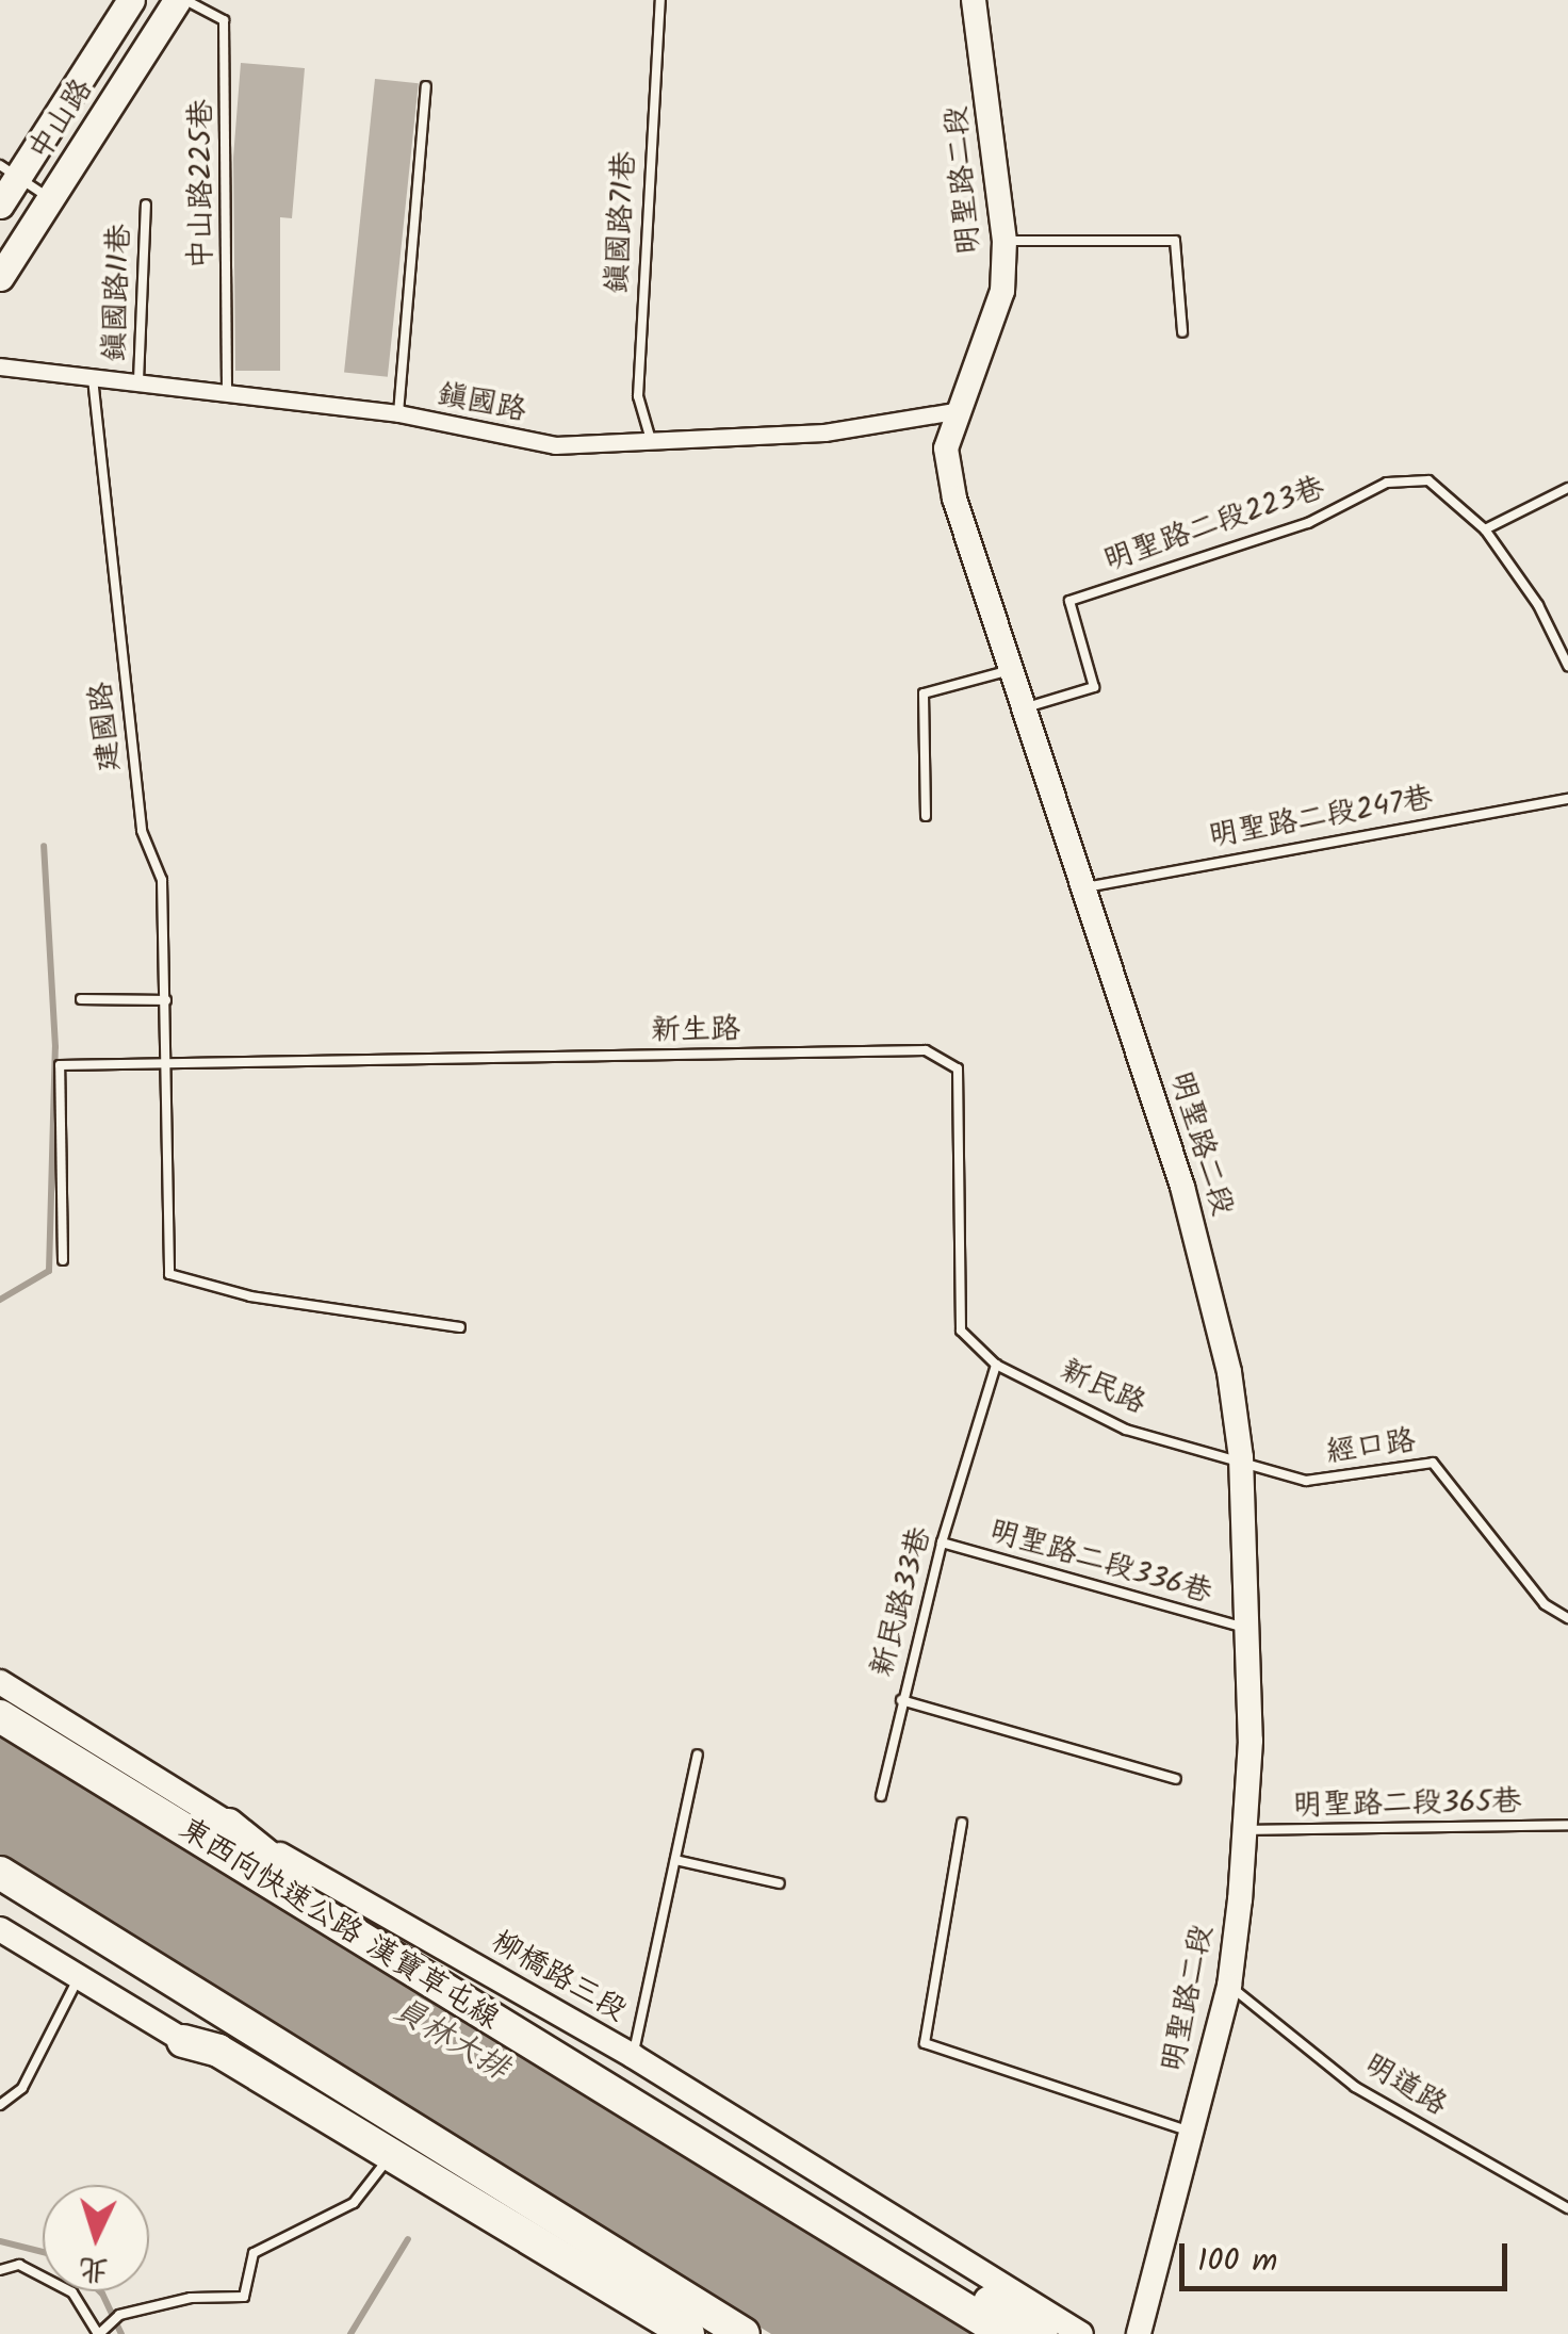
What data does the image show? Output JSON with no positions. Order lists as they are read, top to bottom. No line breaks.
{"streets":{"highway":["東西向快速公路 漢寶草屯線"],"main road":["中山路"],"street":["明聖路二段","鎮國路","柳橋路三段"],"lane":["中山路225巷","鎮國路71巷","鎮國路11巷","明聖路二段223巷","建國路","明聖路二段247巷","新生路","新民路","經口路","明聖路二段336巷","新民路33巷","明聖路二段365巷","明道路"]},"crossings":[["明聖路二段","鎮國路"],["明聖路二段","明聖路二段223巷"],["明聖路二段","明聖路二段247巷"],["明聖路二段","新民路"],["明聖路二段","經口路"],["明聖路二段","明聖路二段336巷"],["明聖路二段","明聖路二段365巷"],["明聖路二段","明道路"],["中山路225巷","鎮國路"],["鎮國路71巷","鎮國路"],["鎮國路11巷","鎮國路"],["鎮國路","建國路"],["建國路","新生路"],["新生路","新民路"],["新民路","經口路"],["新民路","新民路33巷"],["明聖路二段336巷","新民路33巷"]],"water":["員林大排"],"scale_bar":"100 m","north":"bottom"}
